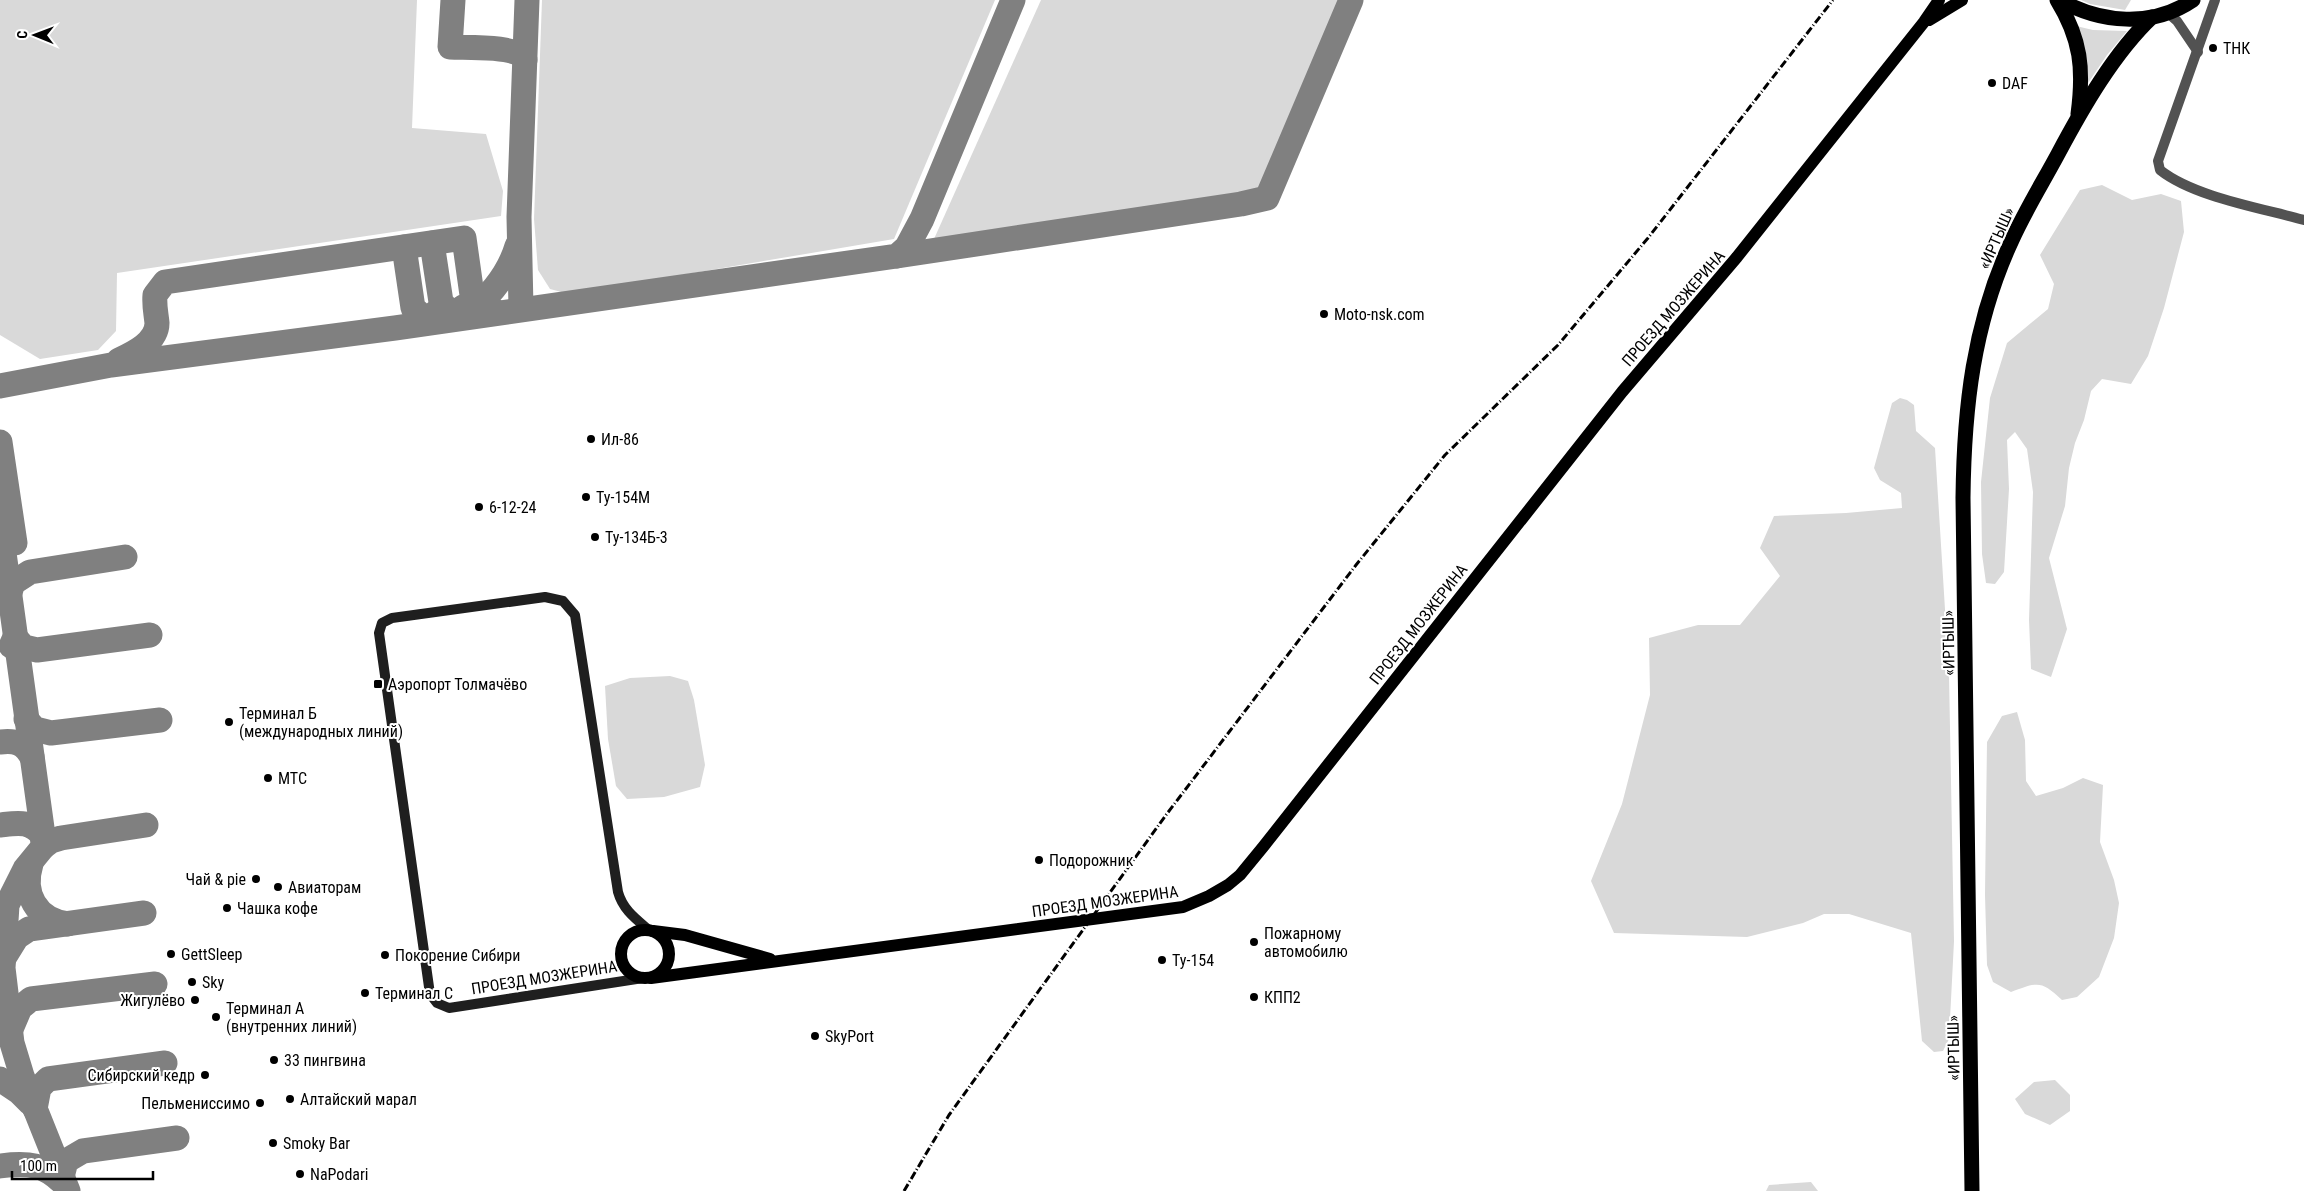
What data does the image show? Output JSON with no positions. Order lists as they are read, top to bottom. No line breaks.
{"streets":{"highway":["«ИРТЫШ»"],"main road":["ПРОЕЗД МОЗЖЕРИНА"]},"places":{"other":["ТНК","DAF","Moto-nsk.com","Ил-86","Ту-154М","6-12-24","Ту-134Б-3","Терминал Б (международных линий)","МТС","Подорожник","Чай & pie","Авиаторам","Чашка кофе","Пожарному автомобилю","GettSleep","Покорение Сибири","Ту-154","Sky","Терминал С","КПП2","Жигулёво","Терминал А (внутренних линий)","SkyPort","33 пингвина","Сибирский кедр","Алтайский марал","Пельмениссимо","Smoky Bar","NaPodari"],"transit":["Аэропорт Толмачёво"]},"scale_bar":"100 m","north":"left"}
